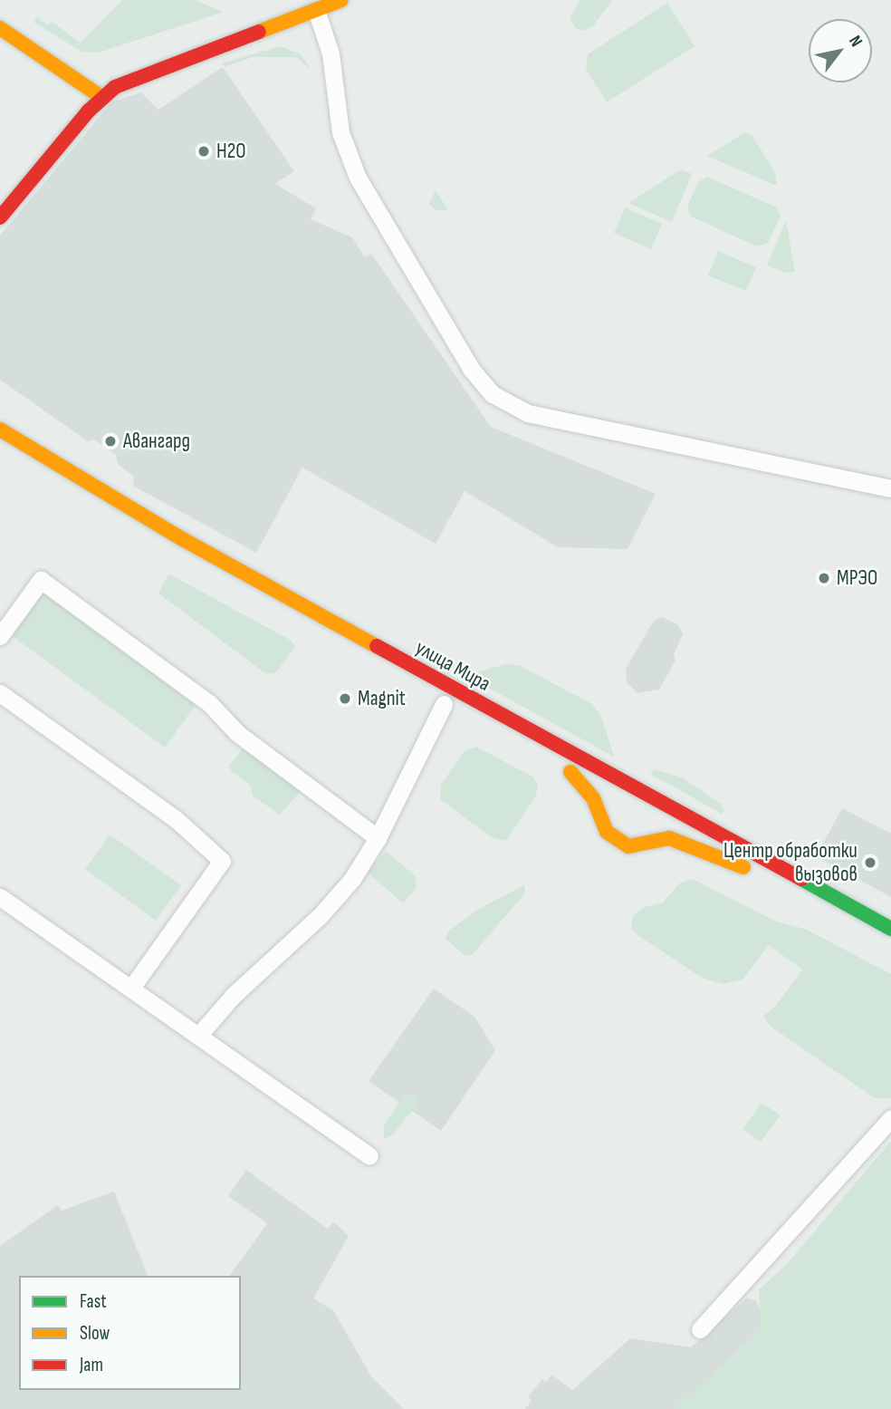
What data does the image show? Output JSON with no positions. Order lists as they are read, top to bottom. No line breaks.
{"streets":{"main road":["улица Мира"]},"places":["H2O","Авангард","МРЭО","Magnit","Центр обработки вызовов"],"legend":["Fast","Slow","Jam"],"north":"top right"}
